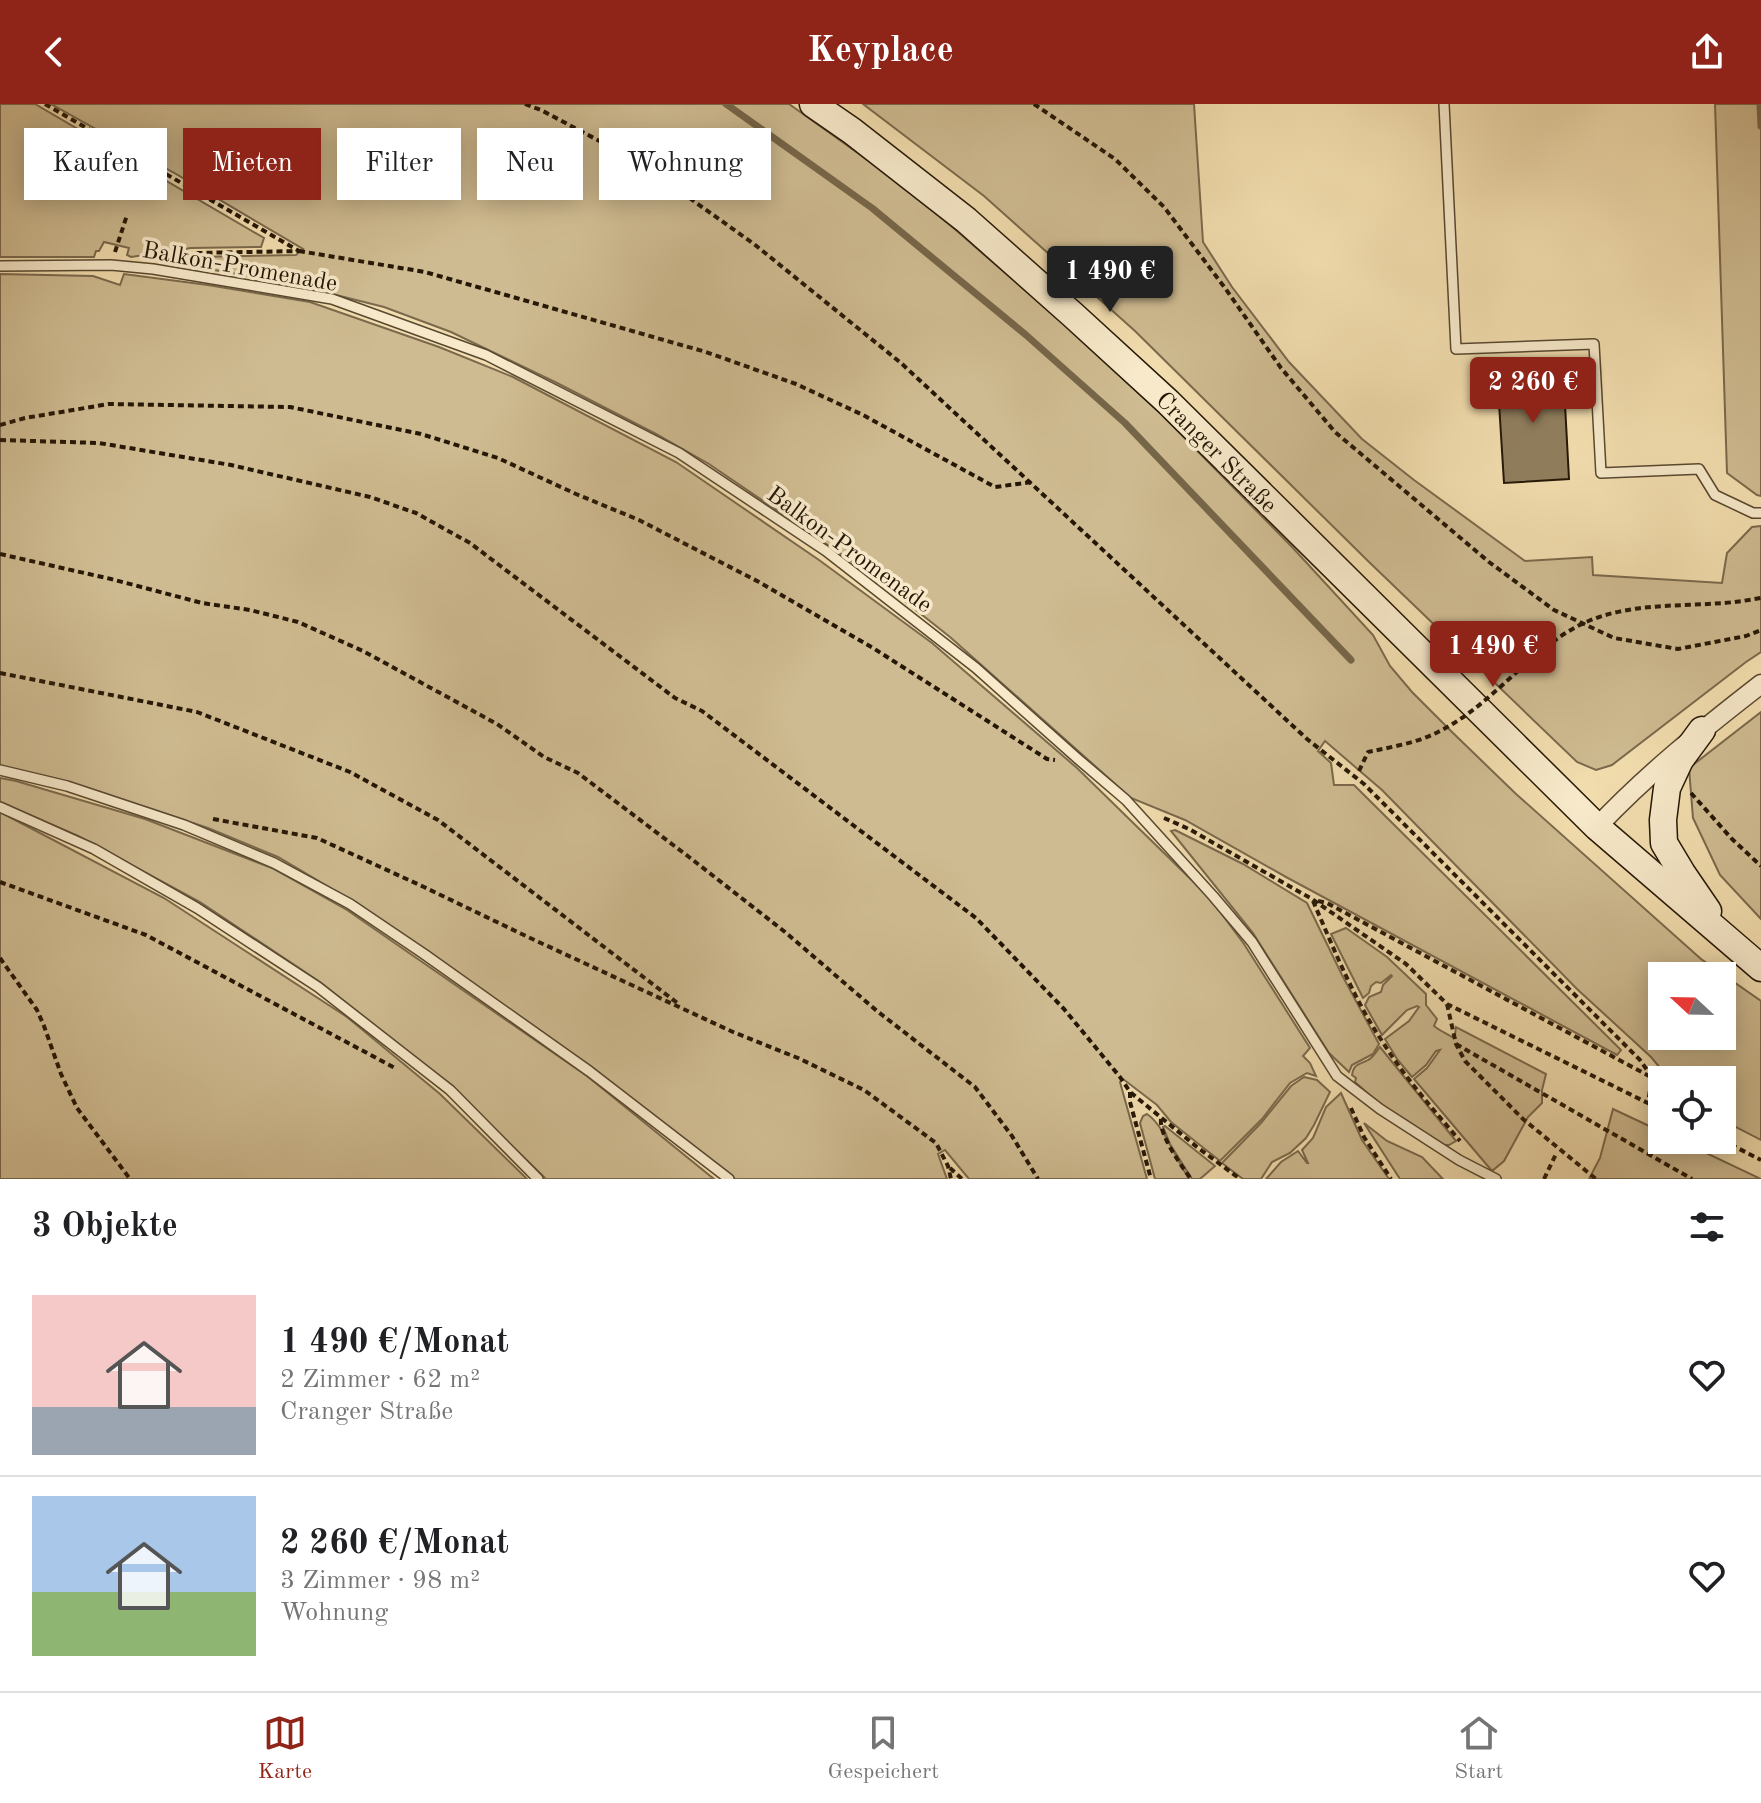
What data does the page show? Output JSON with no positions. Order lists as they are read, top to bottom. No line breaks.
{"streets":{"main road":["Cranger Straße"],"lane":["Balkon-Promenade"]},"north":"left","page":{"header":"Keyplace","chip":["Kaufen","Mieten","Filter","Neu","Wohnung"],"price":["1 490 €","2 260 €","1 490 €"],"heading":"3 Objekte","list":[{"name":"1 490 €/Monat","note":"2 Zimmer · 62 m² · Cranger Straße"},{"name":"2 260 €/Monat","note":"3 Zimmer · 98 m² · Wohnung"}],"tabs":["Karte","Gespeichert","Start"]}}
